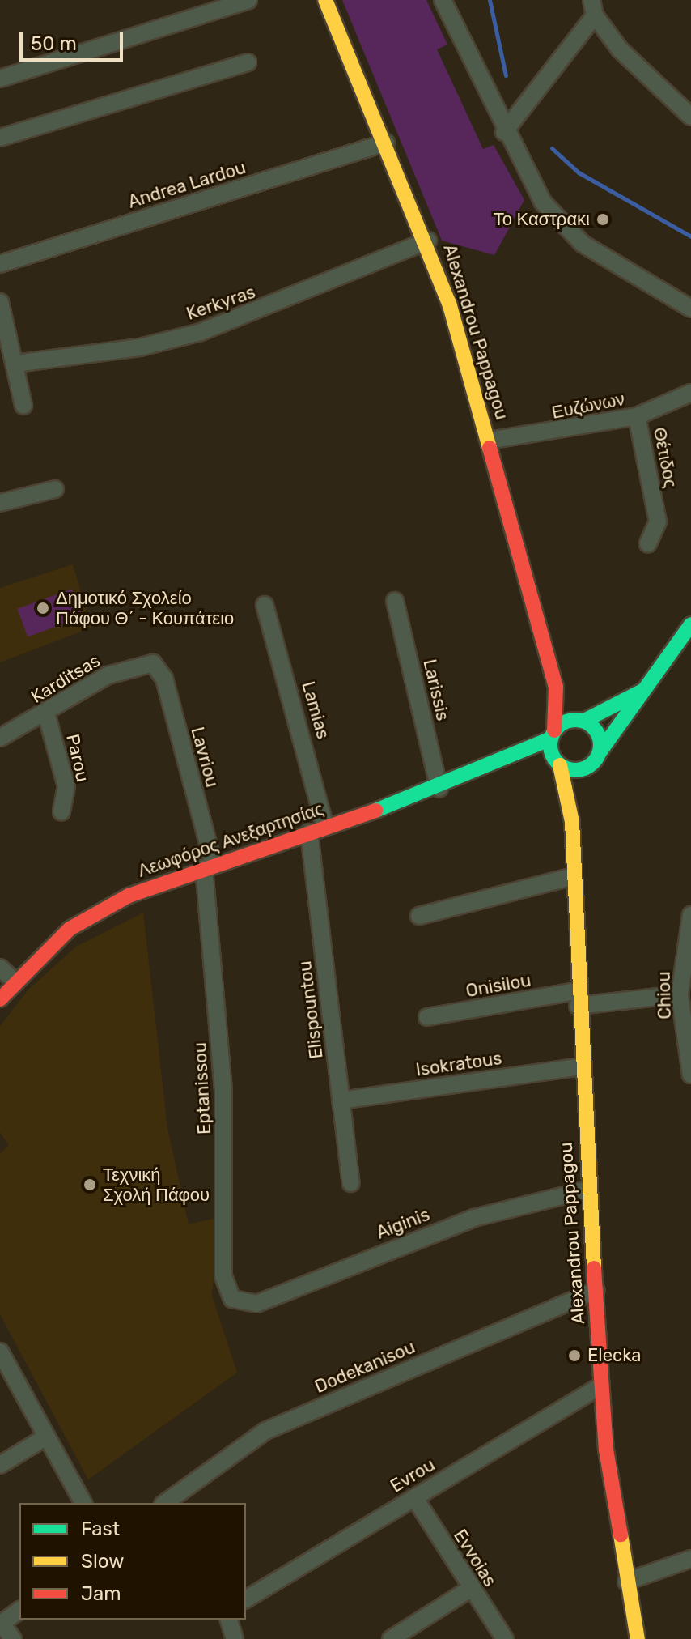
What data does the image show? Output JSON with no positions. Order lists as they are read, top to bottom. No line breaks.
{"streets":{"street":["Andrea Lardou","Kerkyras","Alexandrou Pappagou","Ευζώνων","Θέτιδος","Karditsas","Larissis","Lamias","Lavriou","Parou","Λεωφόρος Ανεξαρτησίας","Onisilou","Chiou","Elispountou","Isokratous","Eptanissou","Aiginis","Dodekanisou","Evrou","Evvoias"]},"crossings":[["Andrea Lardou","Alexandrou Pappagou"],["Kerkyras","Alexandrou Pappagou"],["Alexandrou Pappagou","Ευζώνων"],["Alexandrou Pappagou","Λεωφόρος Ανεξαρτησίας"],["Alexandrou Pappagou","Onisilou"],["Alexandrou Pappagou","Isokratous"],["Alexandrou Pappagou","Aiginis"],["Alexandrou Pappagou","Dodekanisou"],["Alexandrou Pappagou","Evrou"],["Ευζώνων","Θέτιδος"],["Karditsas","Lavriou"],["Karditsas","Parou"],["Larissis","Λεωφόρος Ανεξαρτησίας"],["Lamias","Λεωφόρος Ανεξαρτησίας"],["Lamias","Elispountou"],["Lavriou","Λεωφόρος Ανεξαρτησίας"],["Lavriou","Eptanissou"],["Λεωφόρος Ανεξαρτησίας","Elispountou"],["Λεωφόρος Ανεξαρτησίας","Eptanissou"],["Onisilou","Chiou"],["Elispountou","Isokratous"],["Eptanissou","Aiginis"],["Evrou","Evvoias"]],"places":["Το Καστρακι","Δημοτικό Σχολείο Πάφου Θ΄ - Κουπάτειο","Τεχνική Σχολή Πάφου","Elecka"],"legend":["Fast","Slow","Jam"],"scale_bar":"50 m"}
